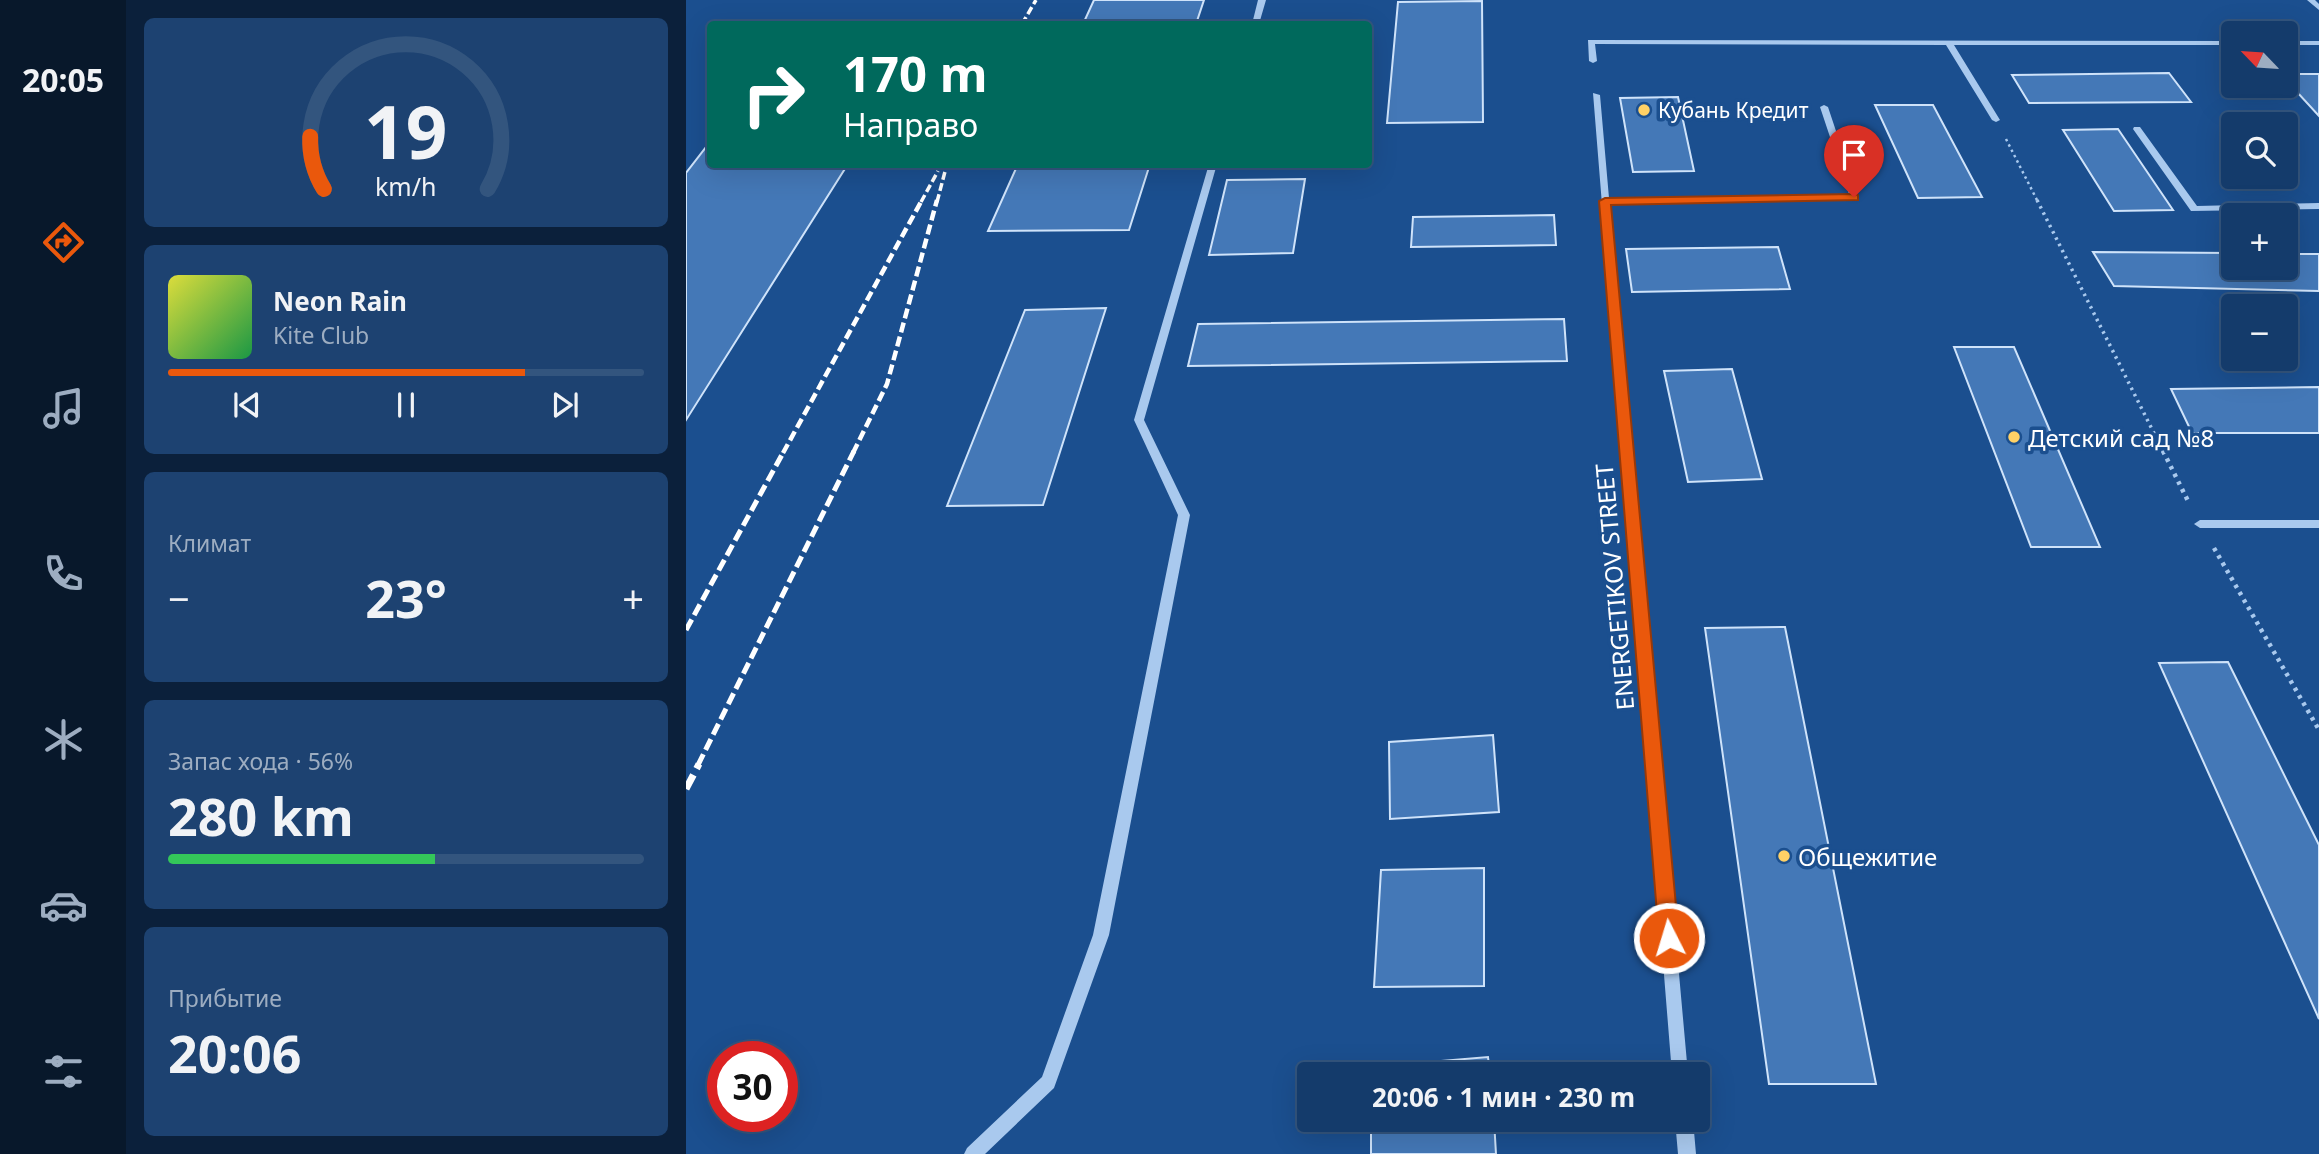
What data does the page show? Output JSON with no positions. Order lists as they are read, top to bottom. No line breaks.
{"streets":{"street":["ENERGETIKOV STREET"]},"places":["Кубань Кредит","Детский сад №8","Общежитие"],"north":"top left","page":{"tabs":"20:05","map_buttons":["+","−"],"turn":["170 m","Направо"],"song":["Neon Rain","Kite Club"],"tile":["Климат",["Запас хода · 56%","280 km"],["Прибытие","20:06"]],"heat":["−","23°","+"],"limit":"30","trip":"20:06 · 1 мин · 230 m","gauge":["19","km/h"]}}
